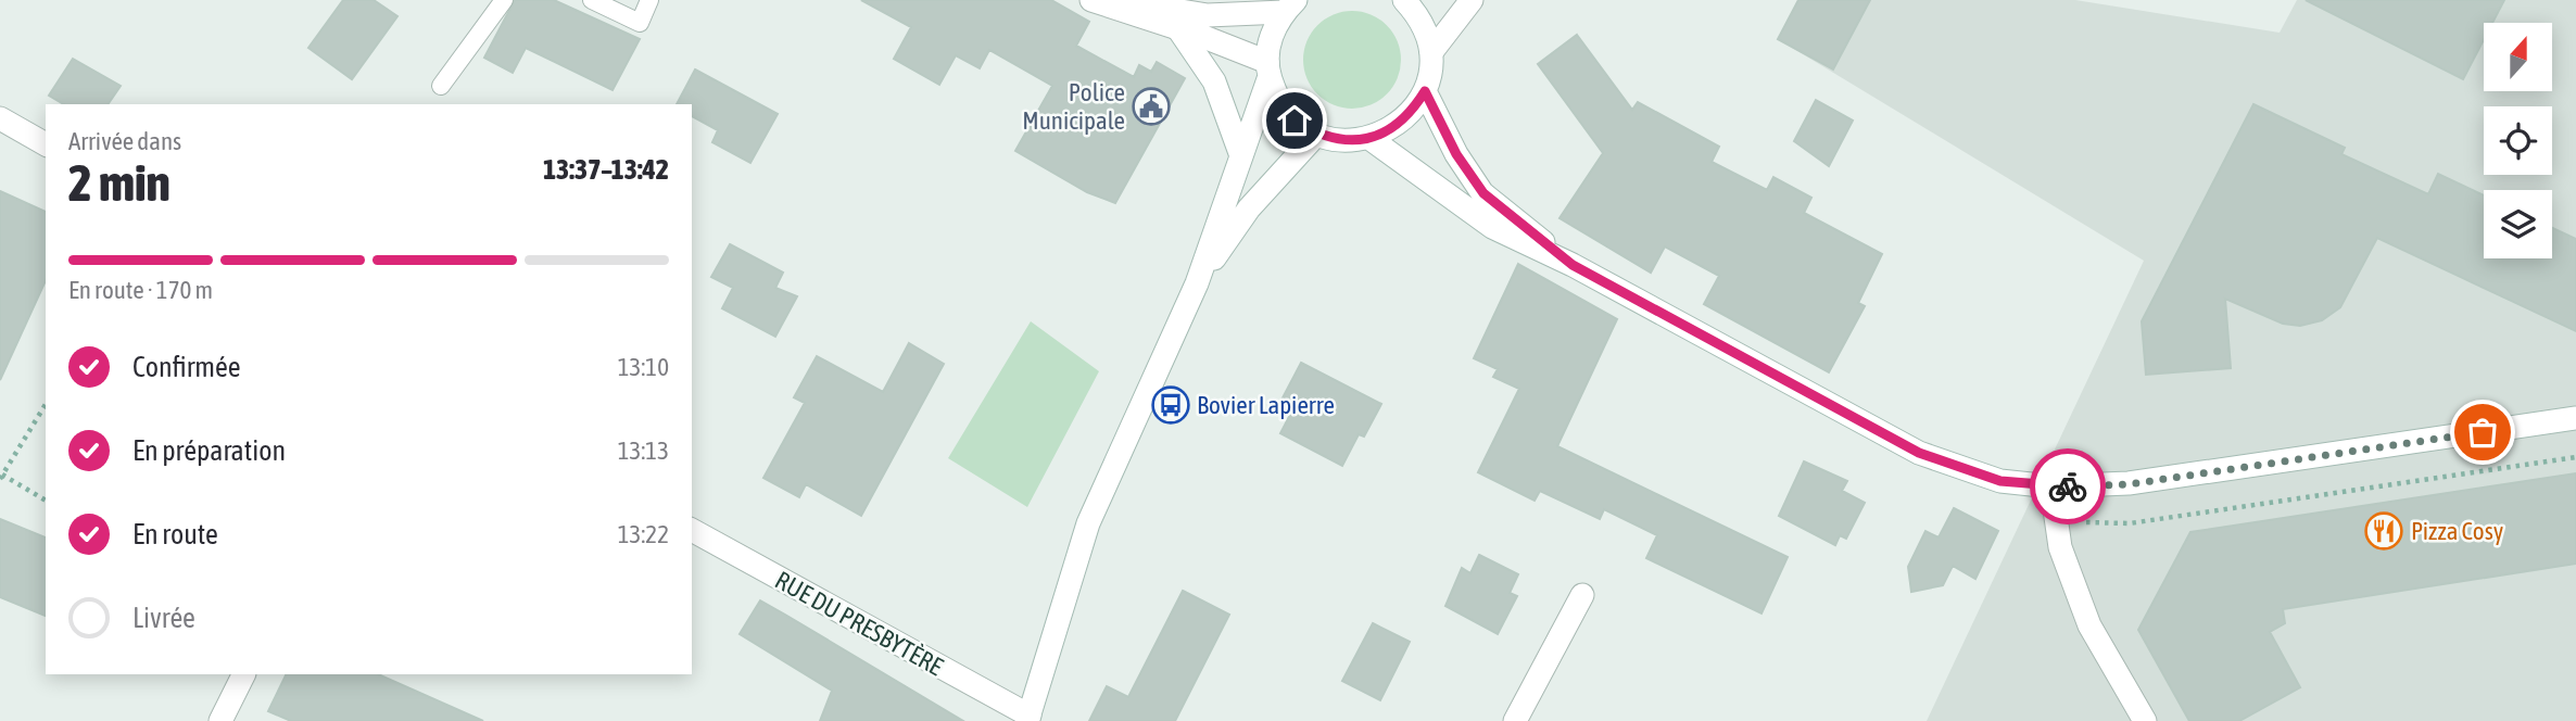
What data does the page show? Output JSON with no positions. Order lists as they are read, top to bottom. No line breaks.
{"streets":{"main road":["RUE DU PRESBYTÈRE"]},"places":{"public building":["Police Municipale"],"bus stop":["Bovier Lapierre"],"restaurant":["Pizza Cosy"]},"north":"top","page":{"heading":["2 min","Arrivée dans","13:37–13:42"],"bar":"En route · 170 m","list":[["Confirmée","13:10"],["En préparation","13:13"],["En route","13:22"],"Livrée"]}}
